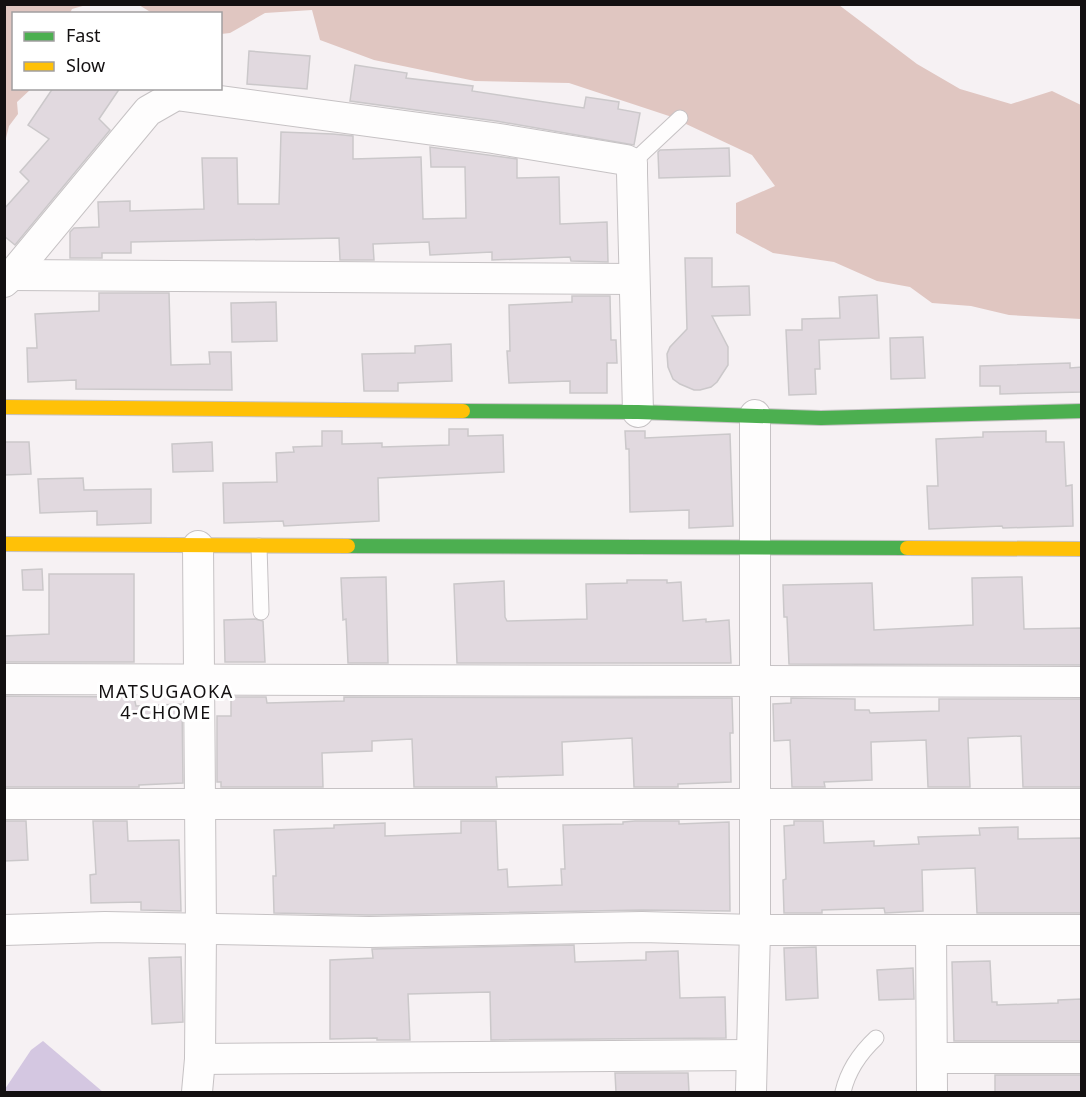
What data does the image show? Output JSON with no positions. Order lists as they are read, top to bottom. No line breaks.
{"districts":["MATSUGAOKA 4-CHOME"],"legend":["Fast","Slow"]}
